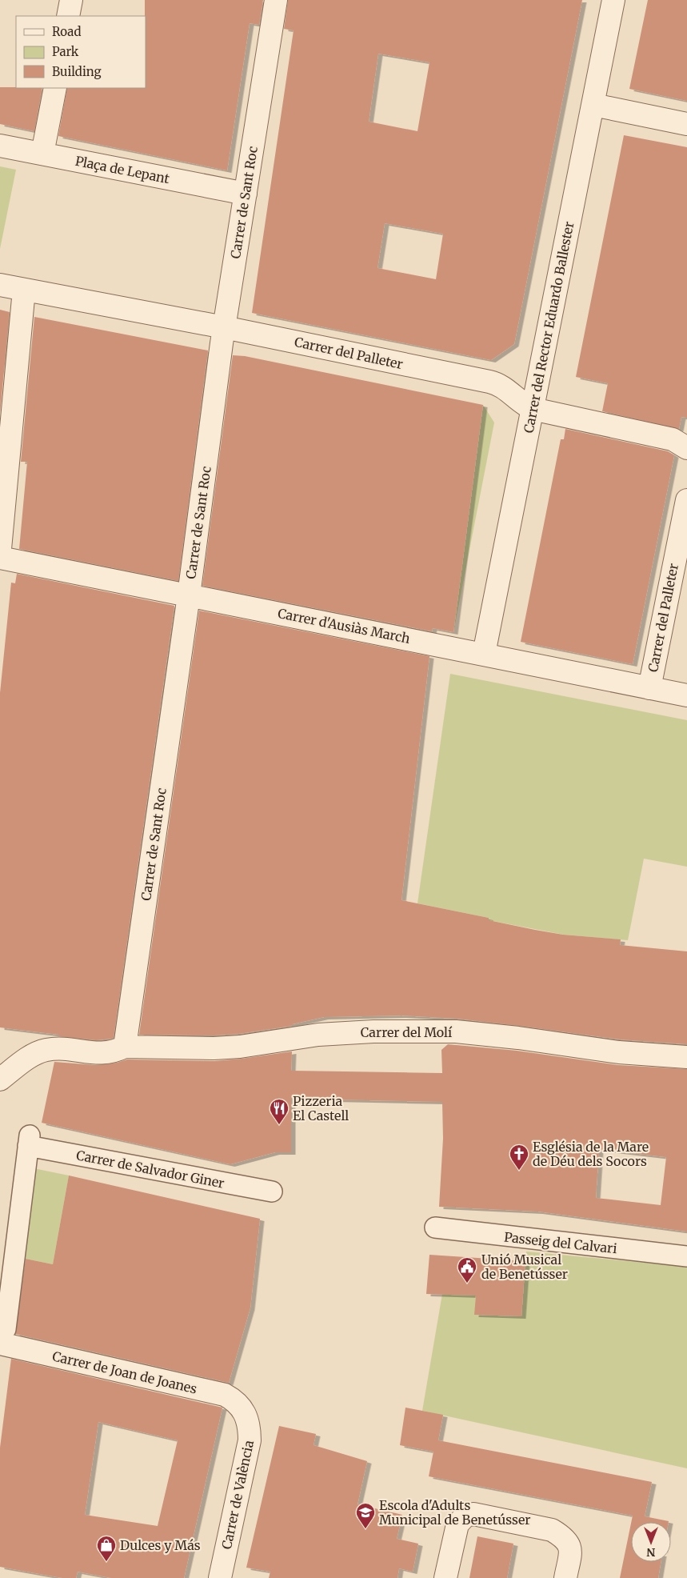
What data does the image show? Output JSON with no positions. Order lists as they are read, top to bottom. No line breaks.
{"streets":{"street":["Plaça de Lepant","Carrer de Sant Roc","Carrer del Rector Eduardo Ballester","Carrer del Palleter","Carrer d'Ausiàs March","Carrer del Molí","Carrer de Salvador Giner","Passeig del Calvari","Carrer de Joan de Joanes","Carrer de València"]},"crossings":[["Plaça de Lepant","Carrer de Sant Roc"],["Carrer de Sant Roc","Carrer del Palleter"],["Carrer de Sant Roc","Carrer d'Ausiàs March"],["Carrer de Sant Roc","Carrer del Molí"],["Carrer del Rector Eduardo Ballester","Carrer del Palleter"],["Carrer del Rector Eduardo Ballester","Carrer d'Ausiàs March"],["Carrer del Palleter","Carrer d'Ausiàs March"],["Carrer de Salvador Giner","Carrer de Joan de Joanes"],["Carrer de Joan de Joanes","Carrer de València"]],"places":{"restaurant":["Pizzeria El Castell"],"church":["Església de la Mare de Déu dels Socors"],"public building":["Unió Musical de Benetússer"],"school or university":["Escola d'Adults Municipal de Benetússer"],"shop":["Dulces y Más"]},"legend":["Road","Park","Building"],"north":"bottom"}
